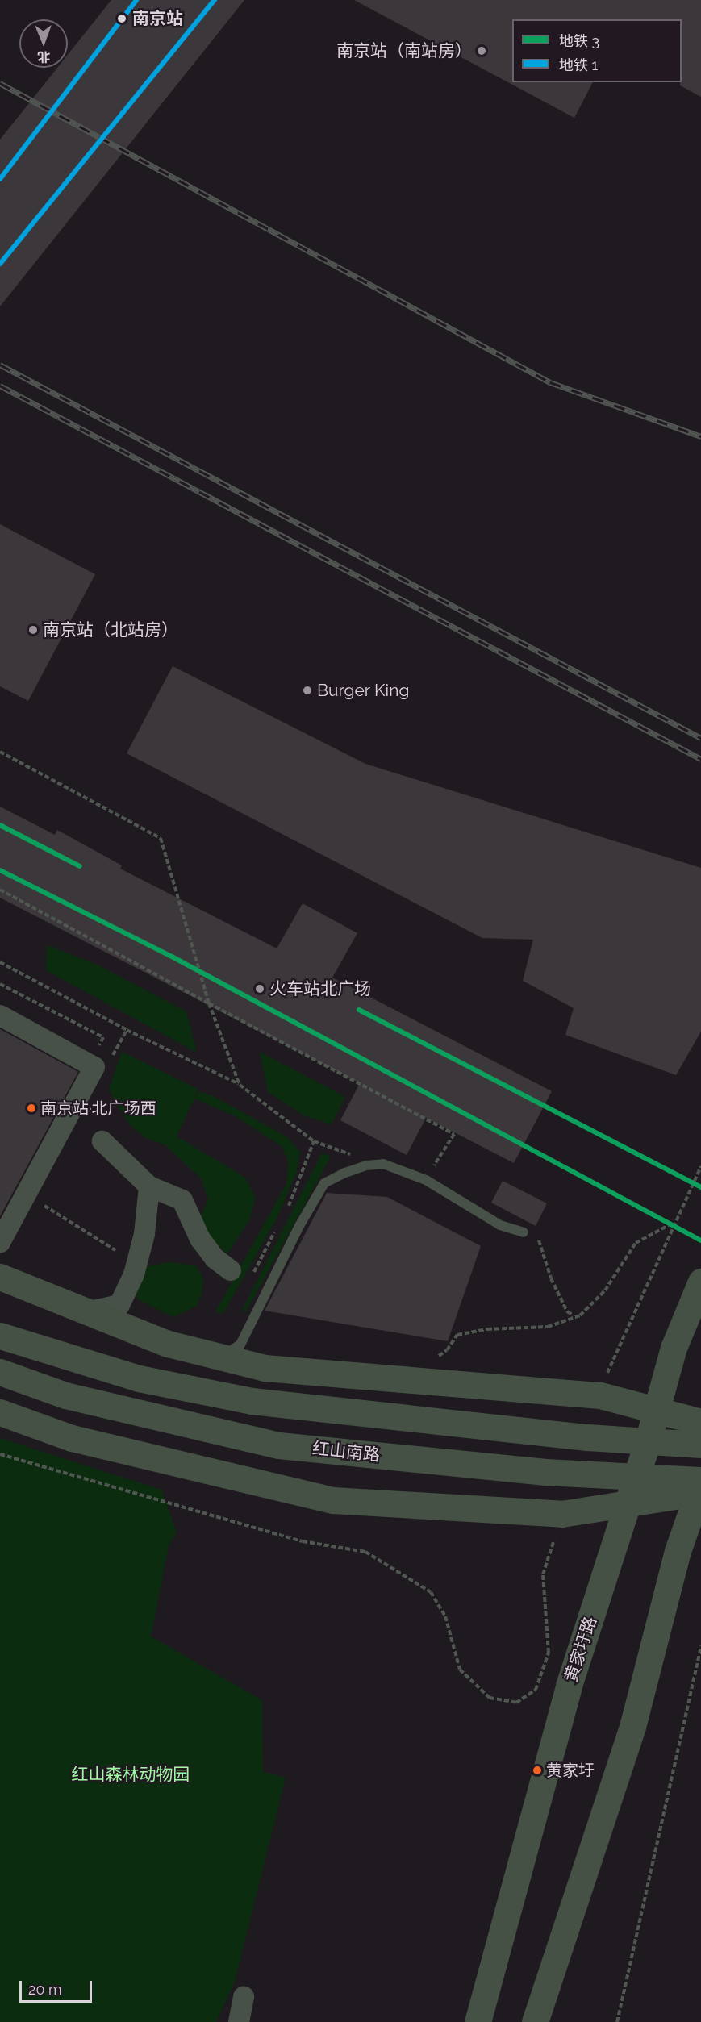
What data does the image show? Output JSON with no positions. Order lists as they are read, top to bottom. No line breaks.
{"streets":{"main road":["红山南路","黄家圩路"]},"crossings":[["红山南路","黄家圩路"]],"parks":["红山森林动物园"],"places":["南京站","南京站（南站房）","南京站（北站房）","Burger King","火车站北广场","南京站·北广场西","黄家圩"],"lines":["metro line 1","metro line 3"],"legend":["地铁 3","地铁 1"],"scale_bar":"20 m","north":"bottom"}
